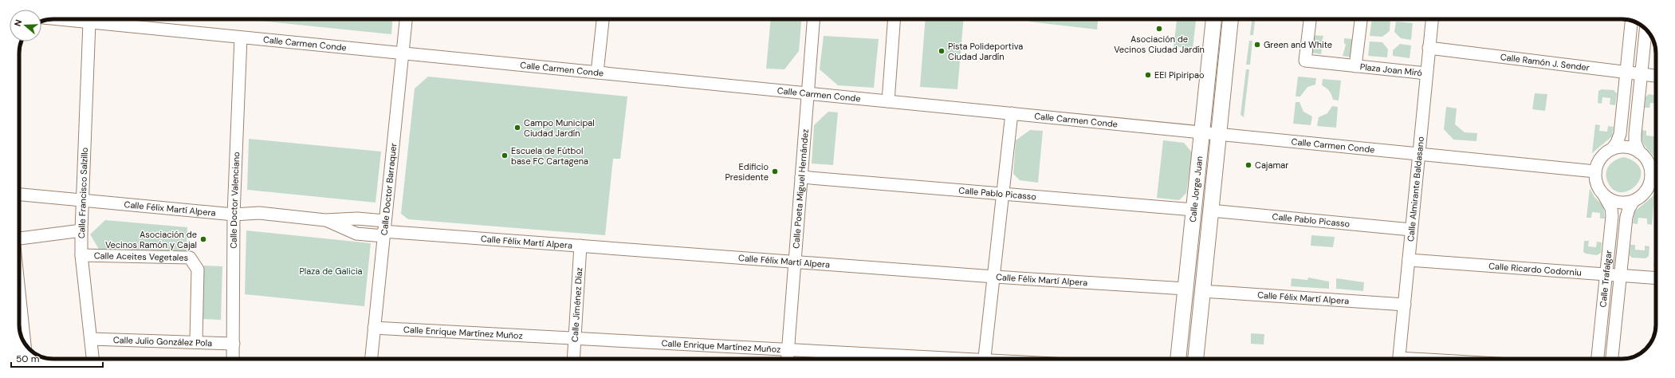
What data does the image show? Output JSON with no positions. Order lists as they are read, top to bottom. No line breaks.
{"streets":{"main road":["Calle Jorge Juan"],"street":["Calle Carmen Conde","Calle Ramón J. Sender","Plaza Joan Miró","Calle Doctor Barraquer","Calle Poeta Miguel Hernández","Calle Almirante Baldasano","Calle Francisco Salzillo","Calle Pablo Picasso","Calle Doctor Valenciano","Calle Félix Martí Alpera","Calle Aceites Vegetales","Calle Ricardo Codorniu","Calle Trafalgar","Calle Jiménez Díaz","Calle Enrique Martínez Muñoz","Calle Julio González Pola"]},"crossings":[["Calle Carmen Conde","Calle Doctor Barraquer"],["Calle Carmen Conde","Calle Poeta Miguel Hernández"],["Calle Carmen Conde","Calle Jorge Juan"],["Calle Carmen Conde","Calle Almirante Baldasano"],["Calle Carmen Conde","Calle Francisco Salzillo"],["Calle Carmen Conde","Calle Doctor Valenciano"],["Calle Carmen Conde","Calle Trafalgar"],["Calle Ramón J. Sender","Calle Almirante Baldasano"],["Plaza Joan Miró","Calle Almirante Baldasano"],["Calle Doctor Barraquer","Calle Félix Martí Alpera"],["Calle Doctor Barraquer","Calle Enrique Martínez Muñoz"],["Calle Poeta Miguel Hernández","Calle Pablo Picasso"],["Calle Poeta Miguel Hernández","Calle Félix Martí Alpera"],["Calle Poeta Miguel Hernández","Calle Enrique Martínez Muñoz"],["Calle Jorge Juan","Calle Pablo Picasso"],["Calle Jorge Juan","Calle Félix Martí Alpera"],["Calle Almirante Baldasano","Calle Pablo Picasso"],["Calle Almirante Baldasano","Calle Félix Martí Alpera"],["Calle Almirante Baldasano","Calle Ricardo Codorniu"],["Calle Francisco Salzillo","Calle Félix Martí Alpera"],["Calle Francisco Salzillo","Calle Aceites Vegetales"],["Calle Francisco Salzillo","Calle Julio González Pola"],["Calle Doctor Valenciano","Calle Félix Martí Alpera"],["Calle Doctor Valenciano","Calle Julio González Pola"],["Calle Félix Martí Alpera","Calle Jiménez Díaz"],["Calle Aceites Vegetales","Calle Julio González Pola"],["Calle Ricardo Codorniu","Calle Trafalgar"],["Calle Jiménez Díaz","Calle Enrique Martínez Muñoz"]],"parks":["Plaza de Galicia"],"places":["Asociación de Vecinos Ciudad Jardín","Green and White","Pista Polideportiva Ciudad Jardín","EEI Pipiripao","Campo Municipal Ciudad Jardín","Escuela de Fútbol base FC Cartagena","Cajamar","Edificio Presidente","Asociación de Vecinos Ramón y Cajal"],"scale_bar":"50 m","north":"left"}
